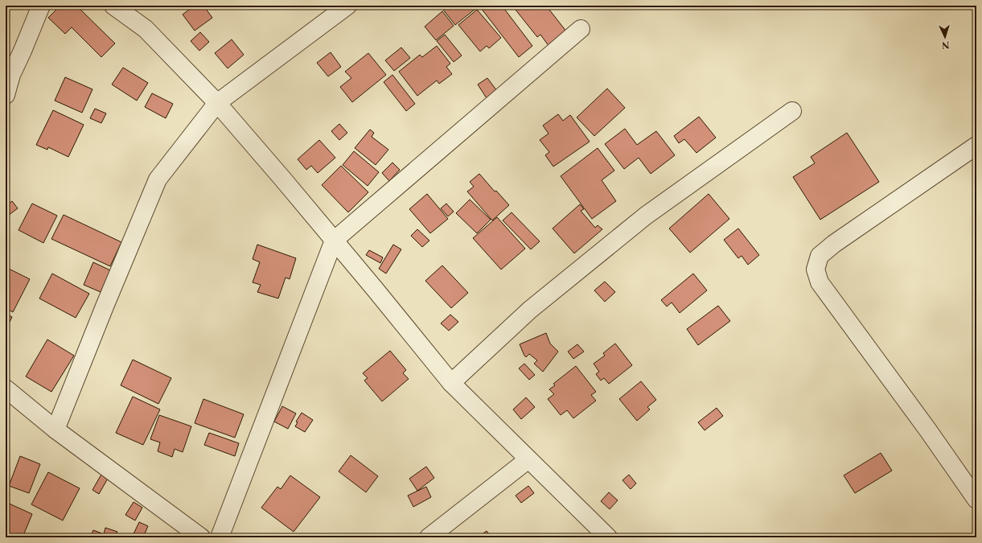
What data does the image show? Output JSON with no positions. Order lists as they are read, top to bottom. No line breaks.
{"north":"bottom"}
